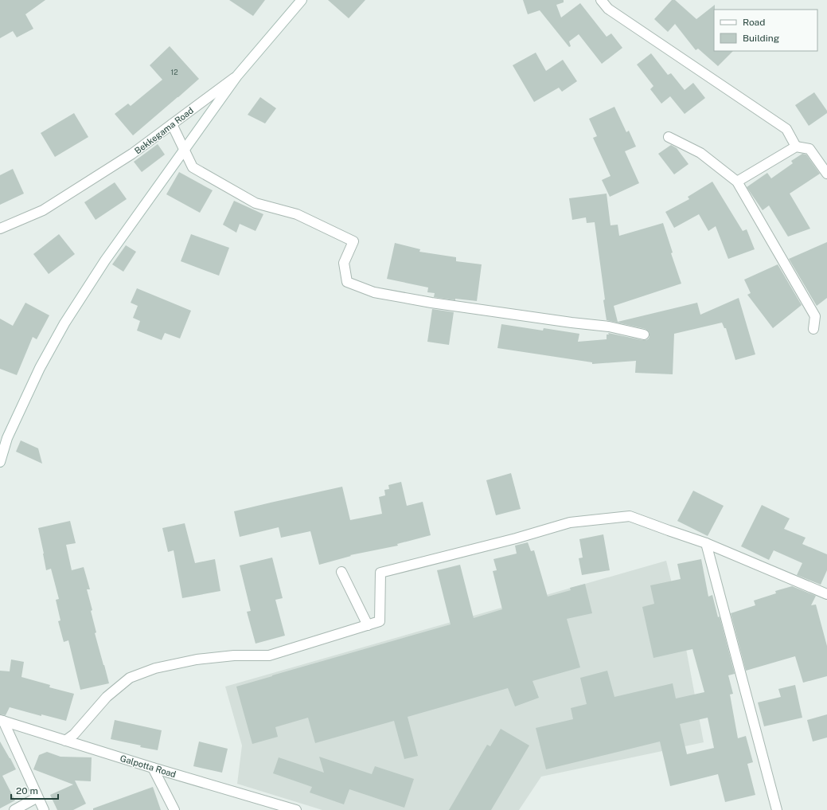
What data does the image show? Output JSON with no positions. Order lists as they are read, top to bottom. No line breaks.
{"streets":{"street":["Bekkegama Road","Galpotta Road"]},"house_numbers":["12"],"legend":["Road","Building"],"scale_bar":"20 m"}
